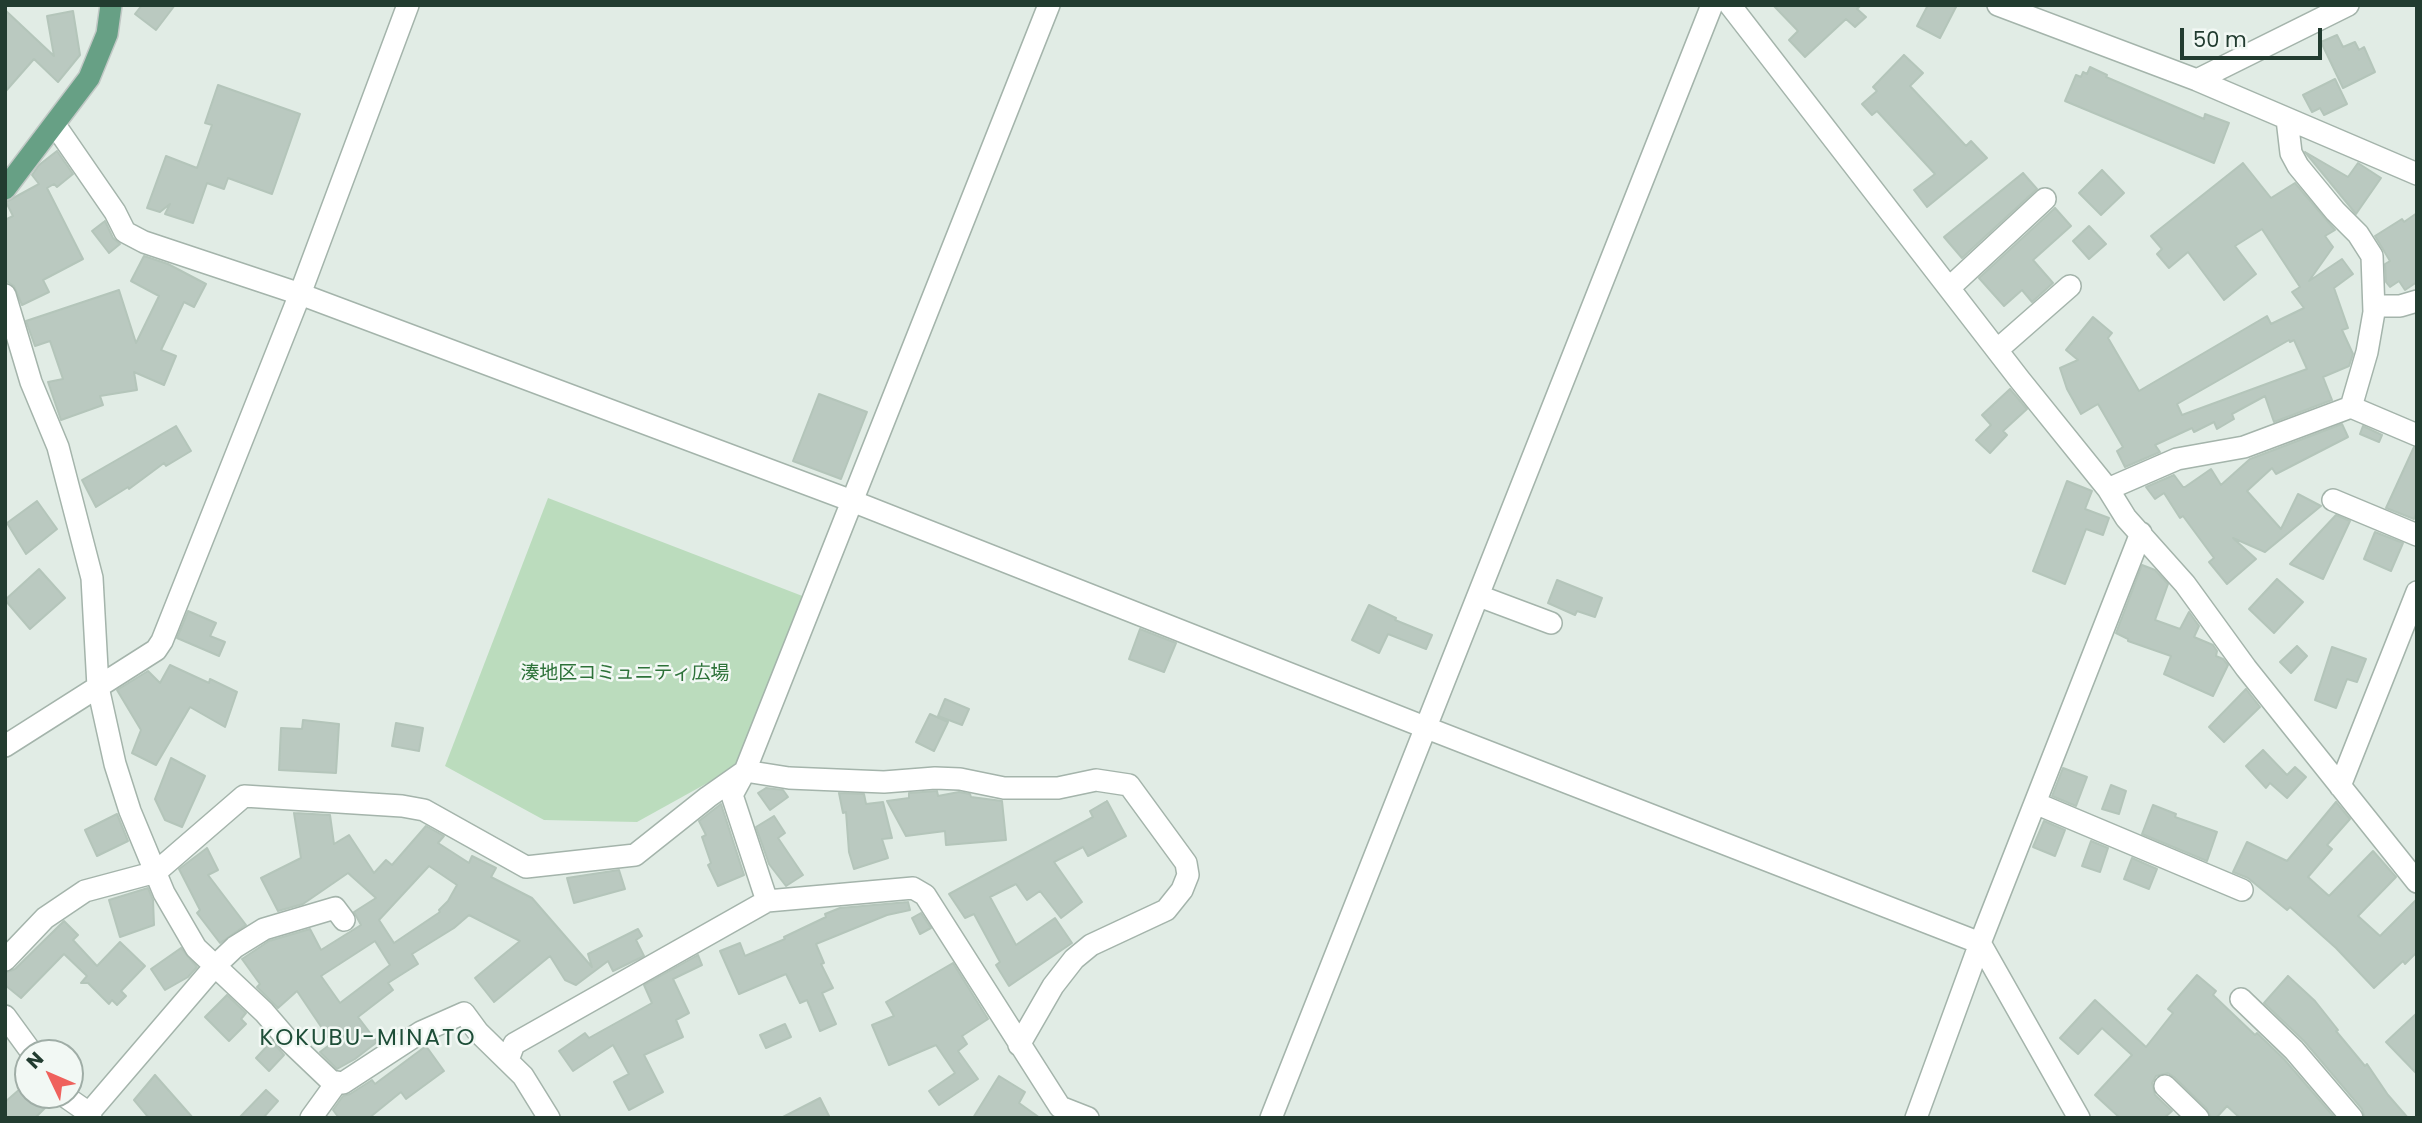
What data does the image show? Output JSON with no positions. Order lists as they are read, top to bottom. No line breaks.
{"districts":["KOKUBU-MINATO"],"parks":["湊地区コミュニティ広場"],"scale_bar":"50 m","north":"top left"}
